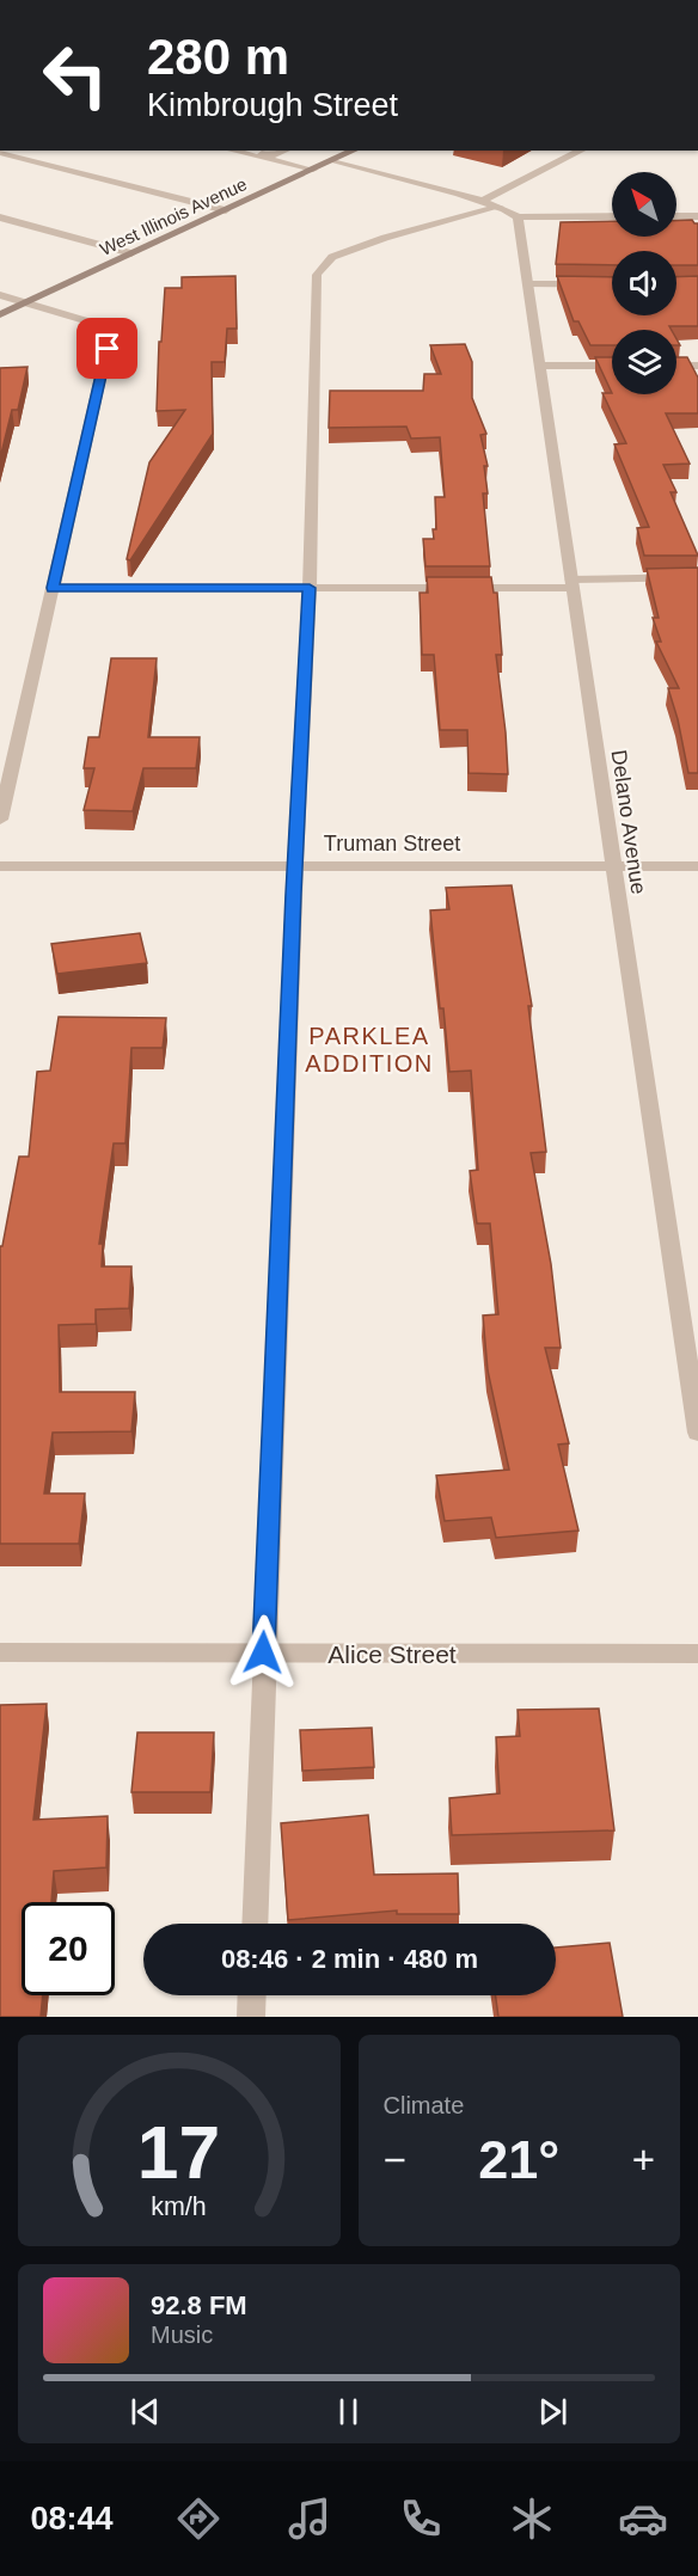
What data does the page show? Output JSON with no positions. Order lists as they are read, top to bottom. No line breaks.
{"streets":{"main road":["West Illinois Avenue"],"street":["Delano Avenue","Truman Street","Alice Street"]},"crossings":[["Delano Avenue","Truman Street"]],"districts":["PARKLEA ADDITION"],"north":"top left","page":{"turn":["280 m","Kimbrough Street"],"limit":"20","trip":"08:46 · 2 min · 480 m","tile":"Climate","heat":["−","21°","+"],"song":["92.8 FM","Music"],"tabs":"08:44","gauge":["17","km/h"]}}
